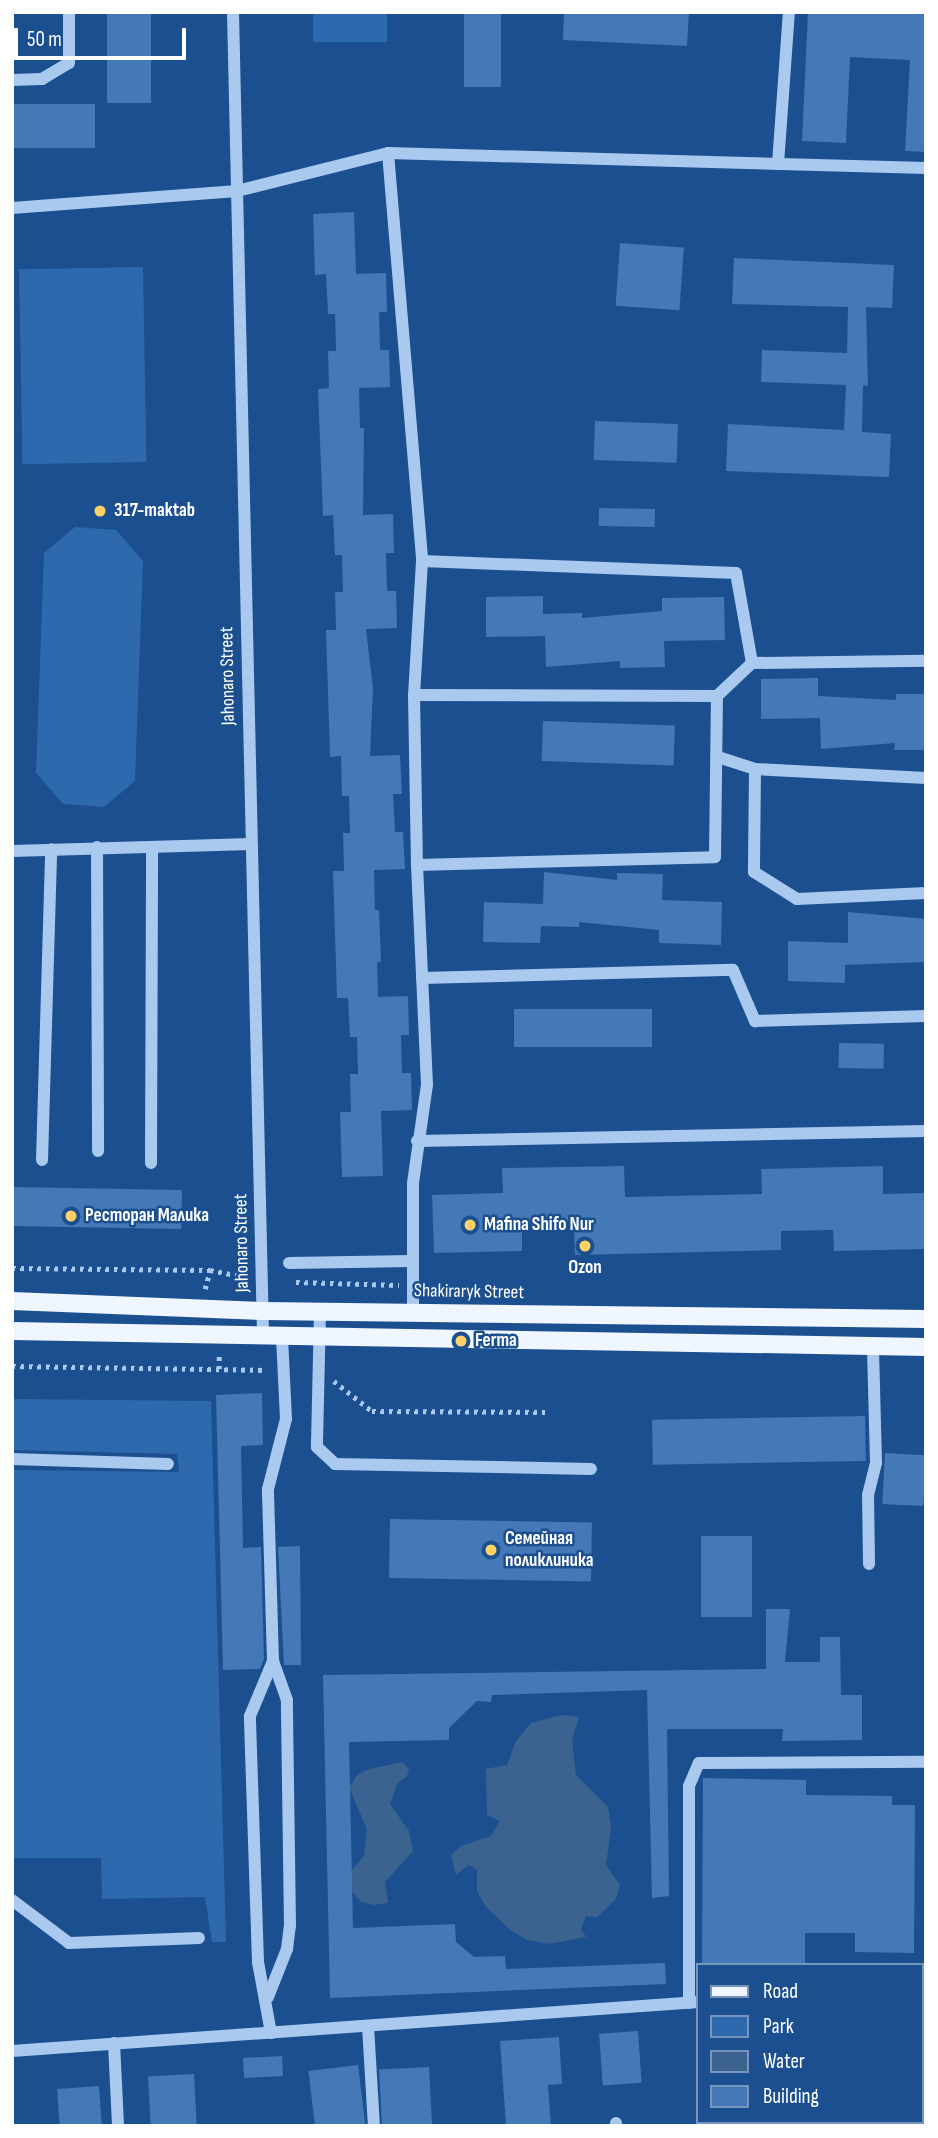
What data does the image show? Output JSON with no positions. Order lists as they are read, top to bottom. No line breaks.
{"streets":{"main road":["Shakiraryk Street"],"street":["Jahonaro Street"]},"crossings":[["Jahonaro Street","Shakiraryk Street"]],"places":["317-maktab","Ресторан Малика","Mafina Shifo Nur","Ozon","Ferma","Семейная поликлиника"],"legend":["Road","Park","Water","Building"],"scale_bar":"50 m"}
